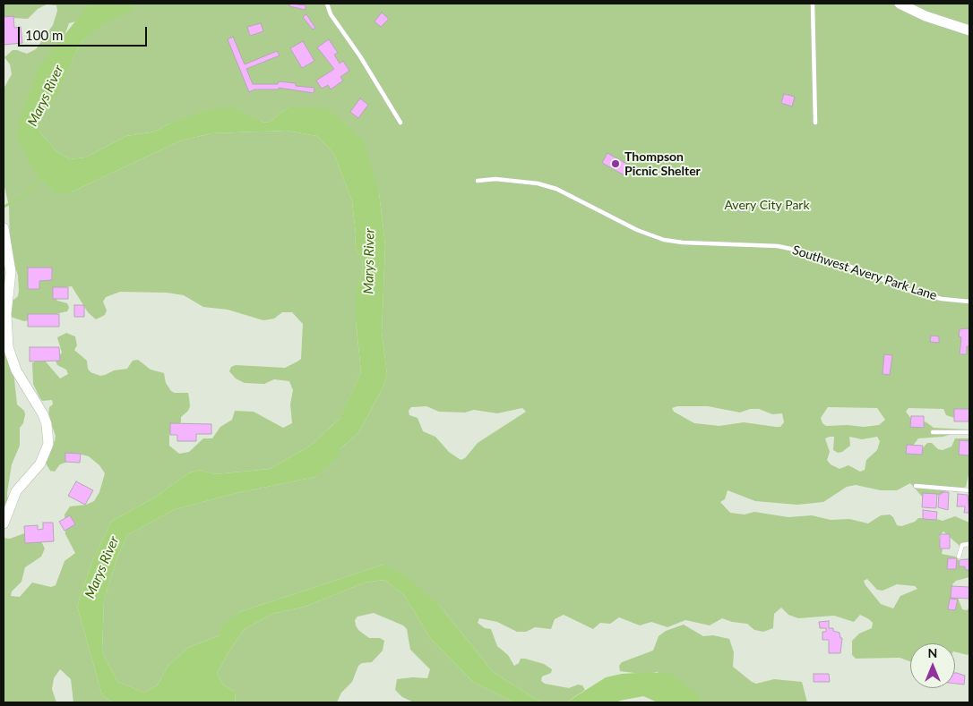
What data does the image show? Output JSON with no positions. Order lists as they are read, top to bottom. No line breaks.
{"streets":{"lane":["Southwest Avery Park Lane"]},"water":["Marys River"],"parks":["Avery City Park"],"places":["Thompson Picnic Shelter"],"scale_bar":"100 m","north":"top"}
